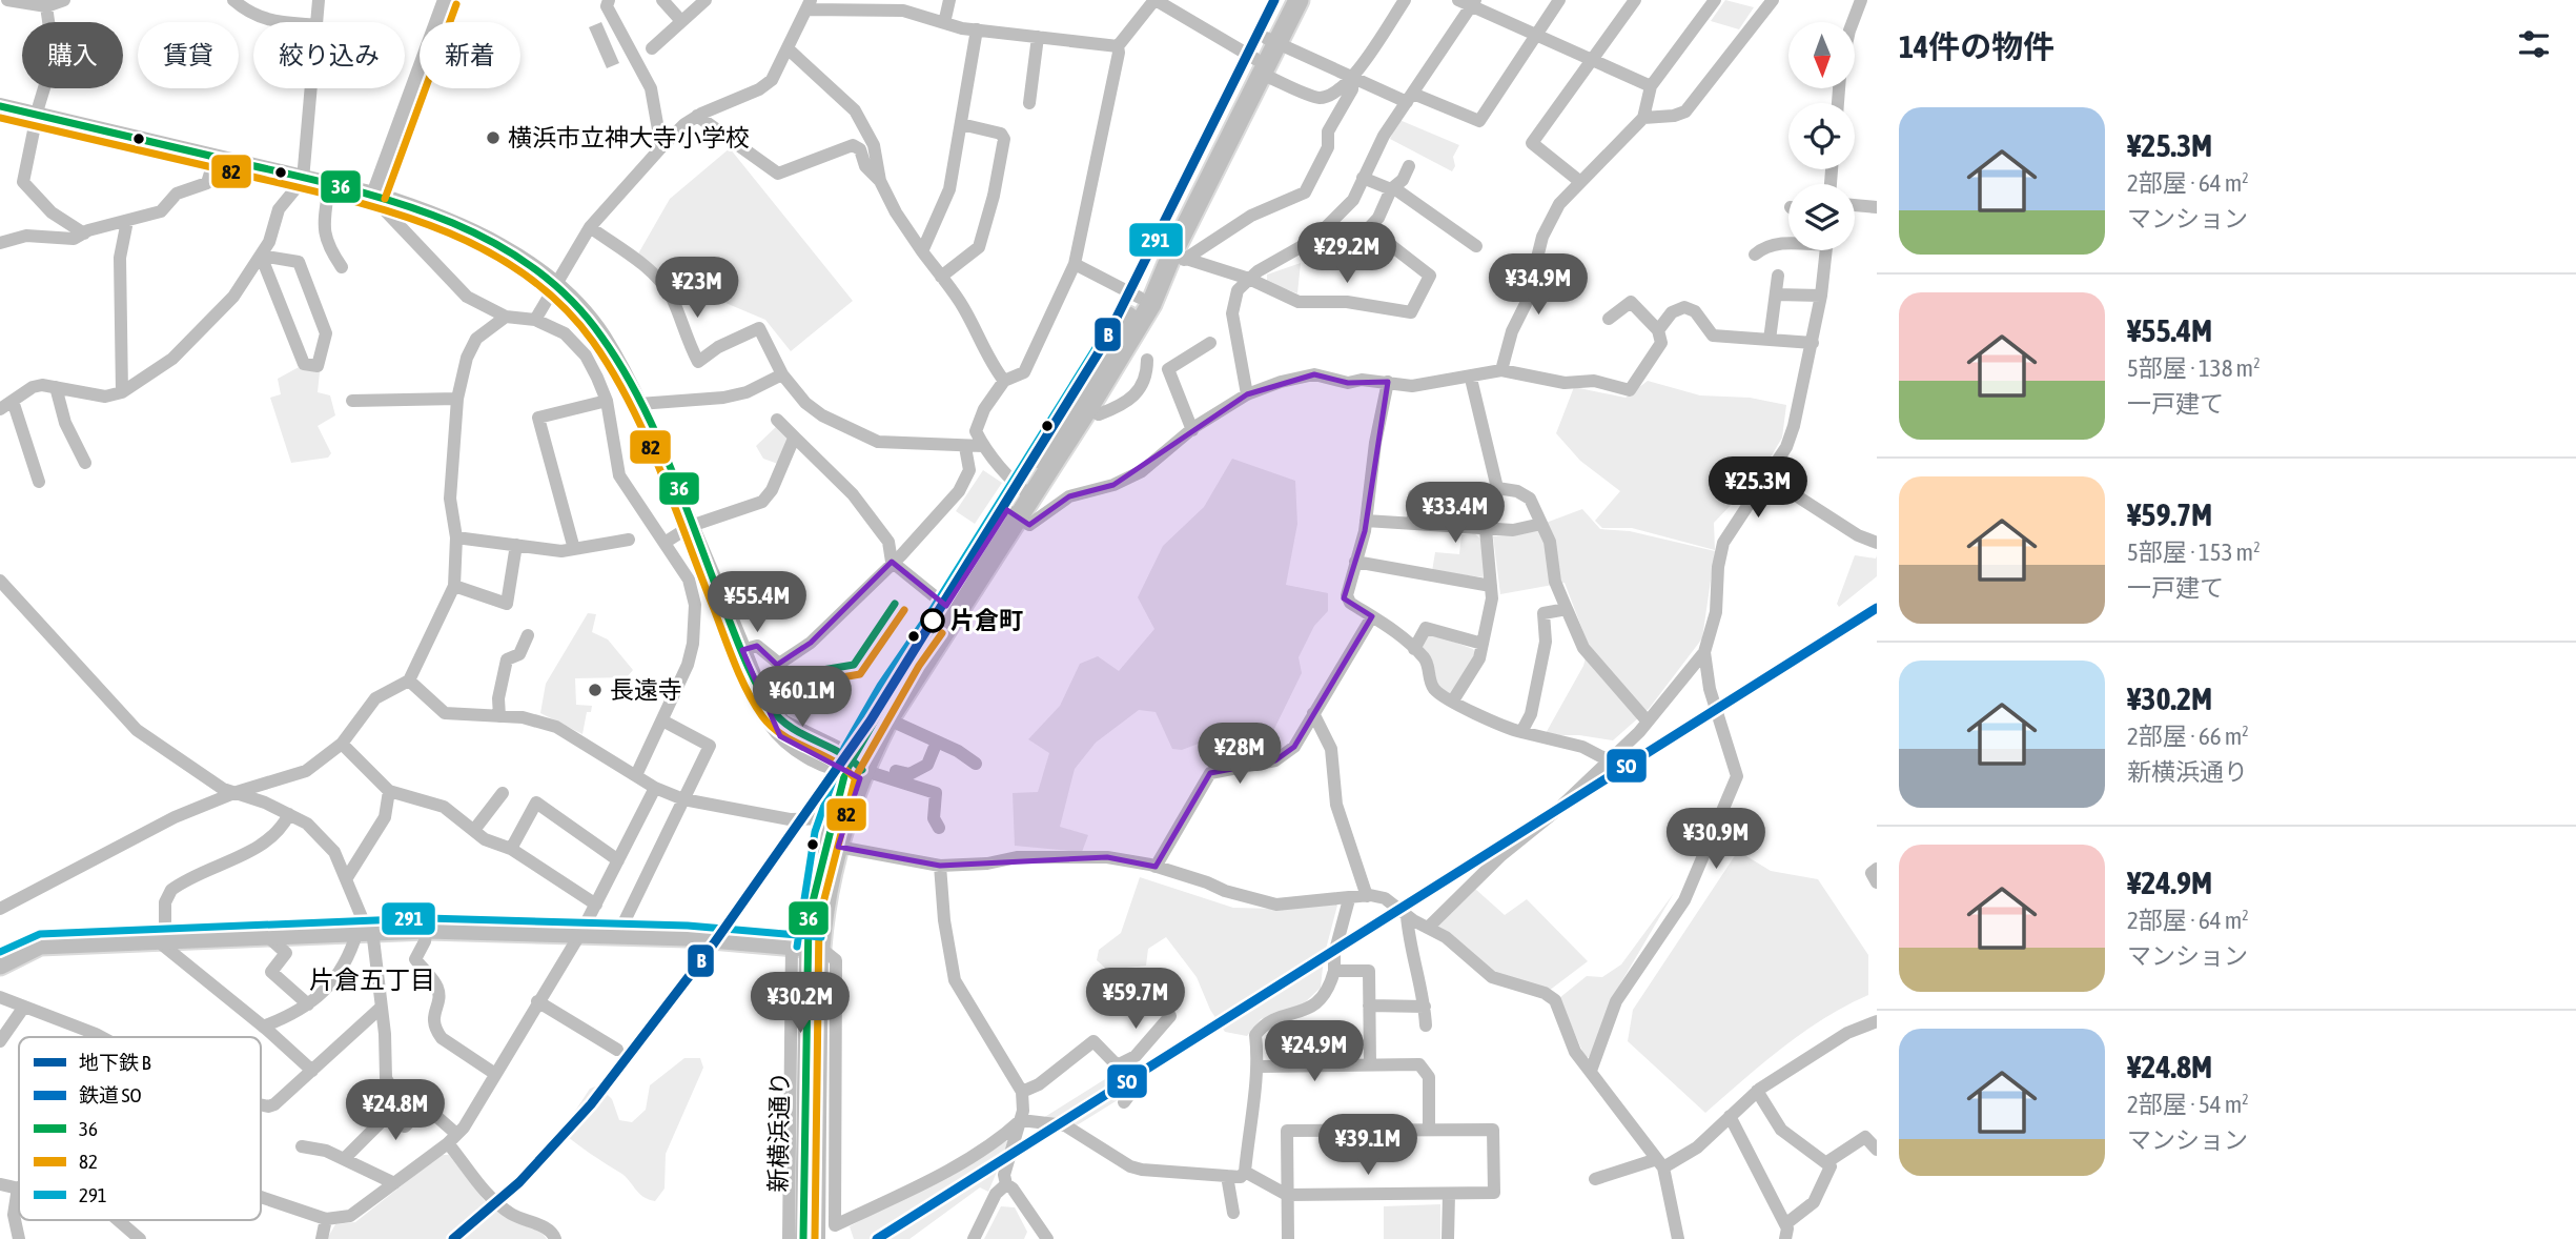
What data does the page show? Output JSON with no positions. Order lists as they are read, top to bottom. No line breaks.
{"streets":{"main road":["新横浜通り"]},"districts":["片倉五丁目"],"places":["横浜市立神大寺小学校","片倉町","長遠寺"],"lines":["metro line B","transit line 291","transit line 82","transit line 36","rail line SO"],"legend":["地下鉄 B","鉄道 SO","36","82","291"],"north":"bottom","page":{"heading":"14件の物件","chip":["購入","賃貸","絞り込み","新着"],"list":[{"name":"¥25.3M","note":"2部屋 · 64 m² · マンション"},{"name":"¥55.4M","note":"5部屋 · 138 m² · 一戸建て"},{"name":"¥59.7M","note":"5部屋 · 153 m² · 一戸建て"},{"name":"¥30.2M","note":"2部屋 · 66 m² · 新横浜通り"},{"name":"¥24.9M","note":"2部屋 · 64 m² · マンション"},{"name":"¥24.8M","note":"2部屋 · 54 m² · マンション"}],"price":["¥29.2M","¥34.9M","¥23M","¥25.3M","¥33.4M","¥55.4M","¥60.1M","¥28M","¥30.9M","¥59.7M","¥30.2M","¥24.9M","¥24.8M","¥39.1M"]}}
